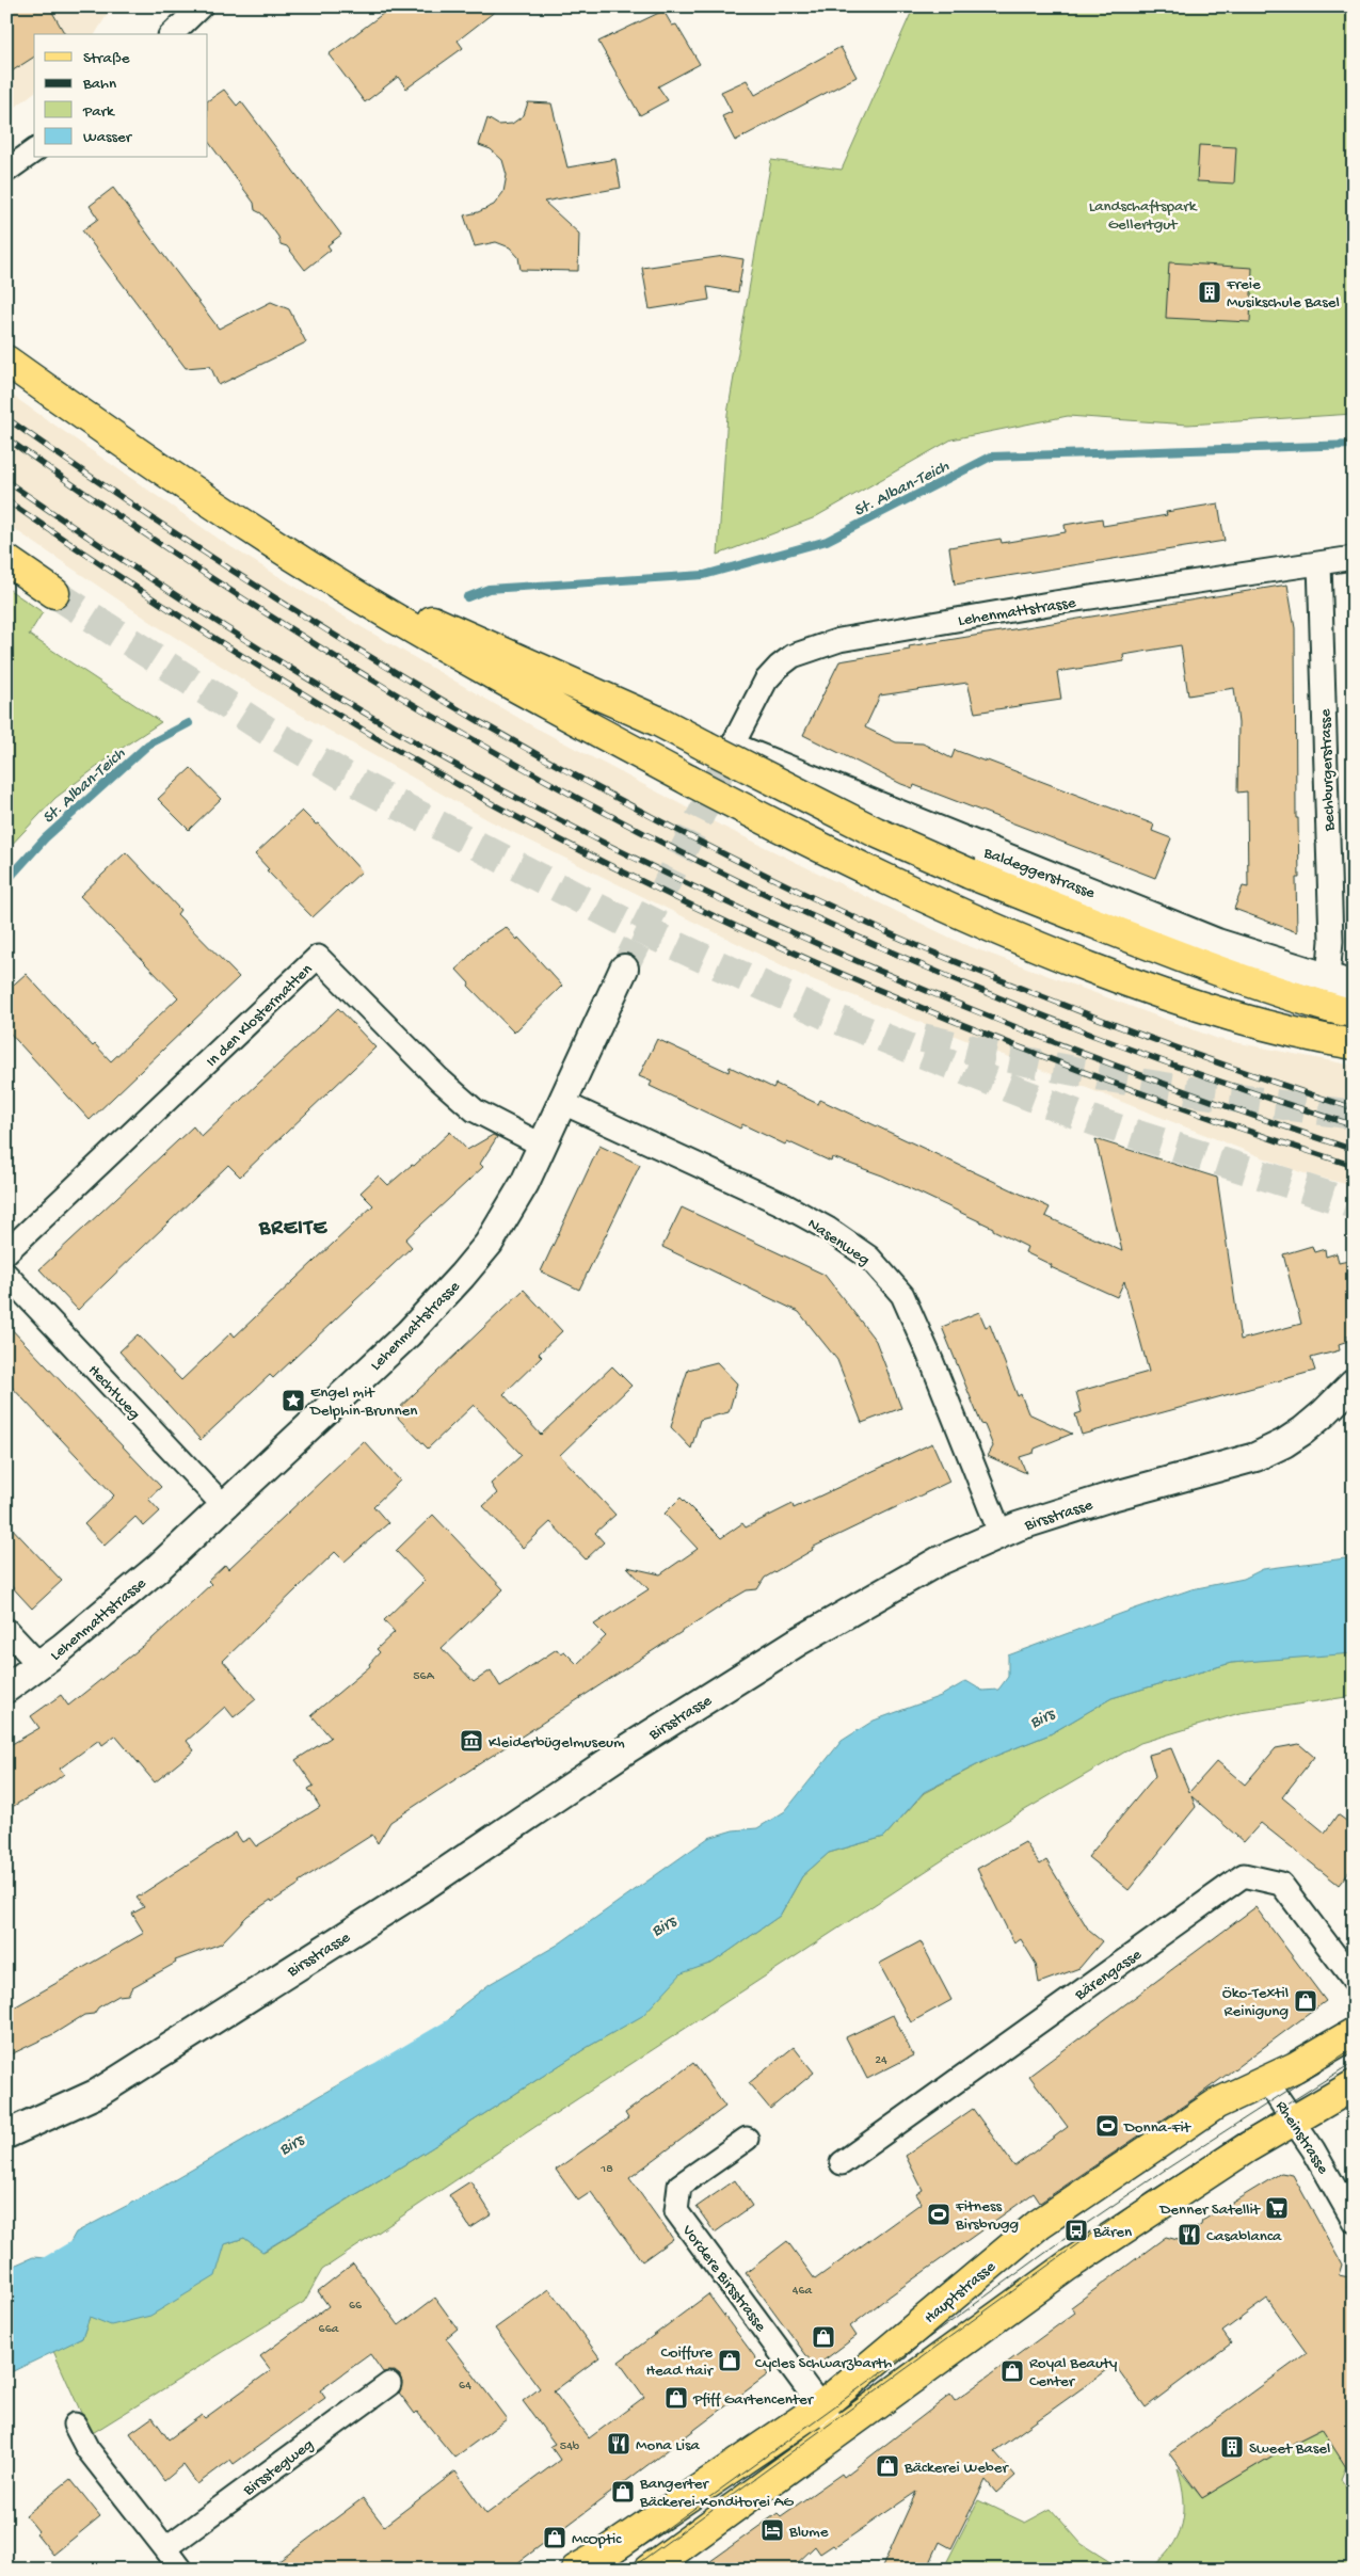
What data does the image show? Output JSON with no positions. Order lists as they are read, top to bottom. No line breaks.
{"streets":{"main road":["Hauptstrasse"],"street":["Lehenmattstrasse","Bechburgerstrasse","Baldeggerstrasse","In den Klostermatten","Nasenweg","Hechtweg","Birsstrasse","Bärengasse","Rheinstrasse","Vordere Birsstrasse","Birsstegweg"]},"crossings":[["Lehenmattstrasse","Bechburgerstrasse"],["Lehenmattstrasse","Baldeggerstrasse"],["Lehenmattstrasse","In den Klostermatten"],["Lehenmattstrasse","Nasenweg"],["Lehenmattstrasse","Hechtweg"],["Bechburgerstrasse","Baldeggerstrasse"],["Nasenweg","Birsstrasse"],["Rheinstrasse","Hauptstrasse"],["Vordere Birsstrasse","Hauptstrasse"]],"districts":["BREITE"],"water":["St. Alban-Teich","Birs"],"parks":["Landschaftspark Gellertgut"],"places":{"building":["Freie Musikschule Basel","Sweet Basel"],"place":["Engel mit Delphin-Brunnen"],"museum":["Kleiderbügelmuseum"],"shop":["Öko-Textil Reinigung","Cycles Schwarzbarth","Coiffure Head Hair","Royal Beauty Center","Pfiff Gartencenter","Bäckerei Weber","Bangerter Bäckerei-Konditorei AG","McOptic"],"sports":["Donna-Fit","Fitness Birsbrugg"],"supermarket":["Denner Satellit"],"bus stop":["Bären"],"restaurant":["Casablanca","Mona Lisa"],"hotel":["Blume"]},"house_numbers":["56A","24","18","46a","66","66a","64","54b"],"legend":["Straße","Bahn","Park","Wasser"]}
